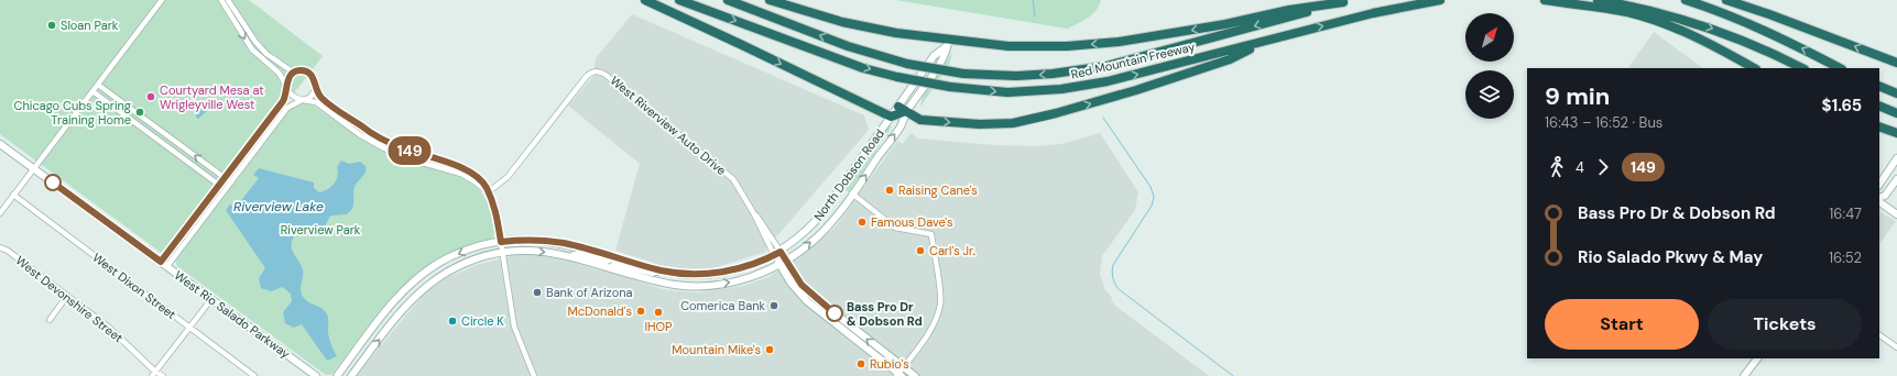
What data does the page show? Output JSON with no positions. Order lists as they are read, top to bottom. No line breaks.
{"streets":{"highway":["Red Mountain Freeway"],"main road":["North Dobson Road","West Rio Salado Parkway"],"street":["West Riverview Auto Drive","West Dixon Street","West Devonshire Street"]},"crossings":[["West Riverview Auto Drive","North Dobson Road"]],"water":["Riverview Lake"],"parks":["Riverview Park"],"places":["Sloan Park","Courtyard Mesa at Wrigleyville West","Chicago Cubs Spring Training Home","Raising Cane's","Famous Dave's","Carl's Jr.","Bank of Arizona","Comerica Bank","McDonald's","IHOP","Bass Pro Dr & Dobson Rd","Circle K","Mountain Mike's","Rubio's"],"lines":["bus line 149"],"north":"top right","page":{"on_map":"149","heading":["9 min","16:43 – 16:52 · Bus","$1.65"],"legs":["4","149"],"list":[{"name":"Bass Pro Dr & Dobson Rd","value":"16:47"},{"name":"Rio Salado Pkwy & May","value":"16:52"}],"buttons":["Start","Tickets"]}}
